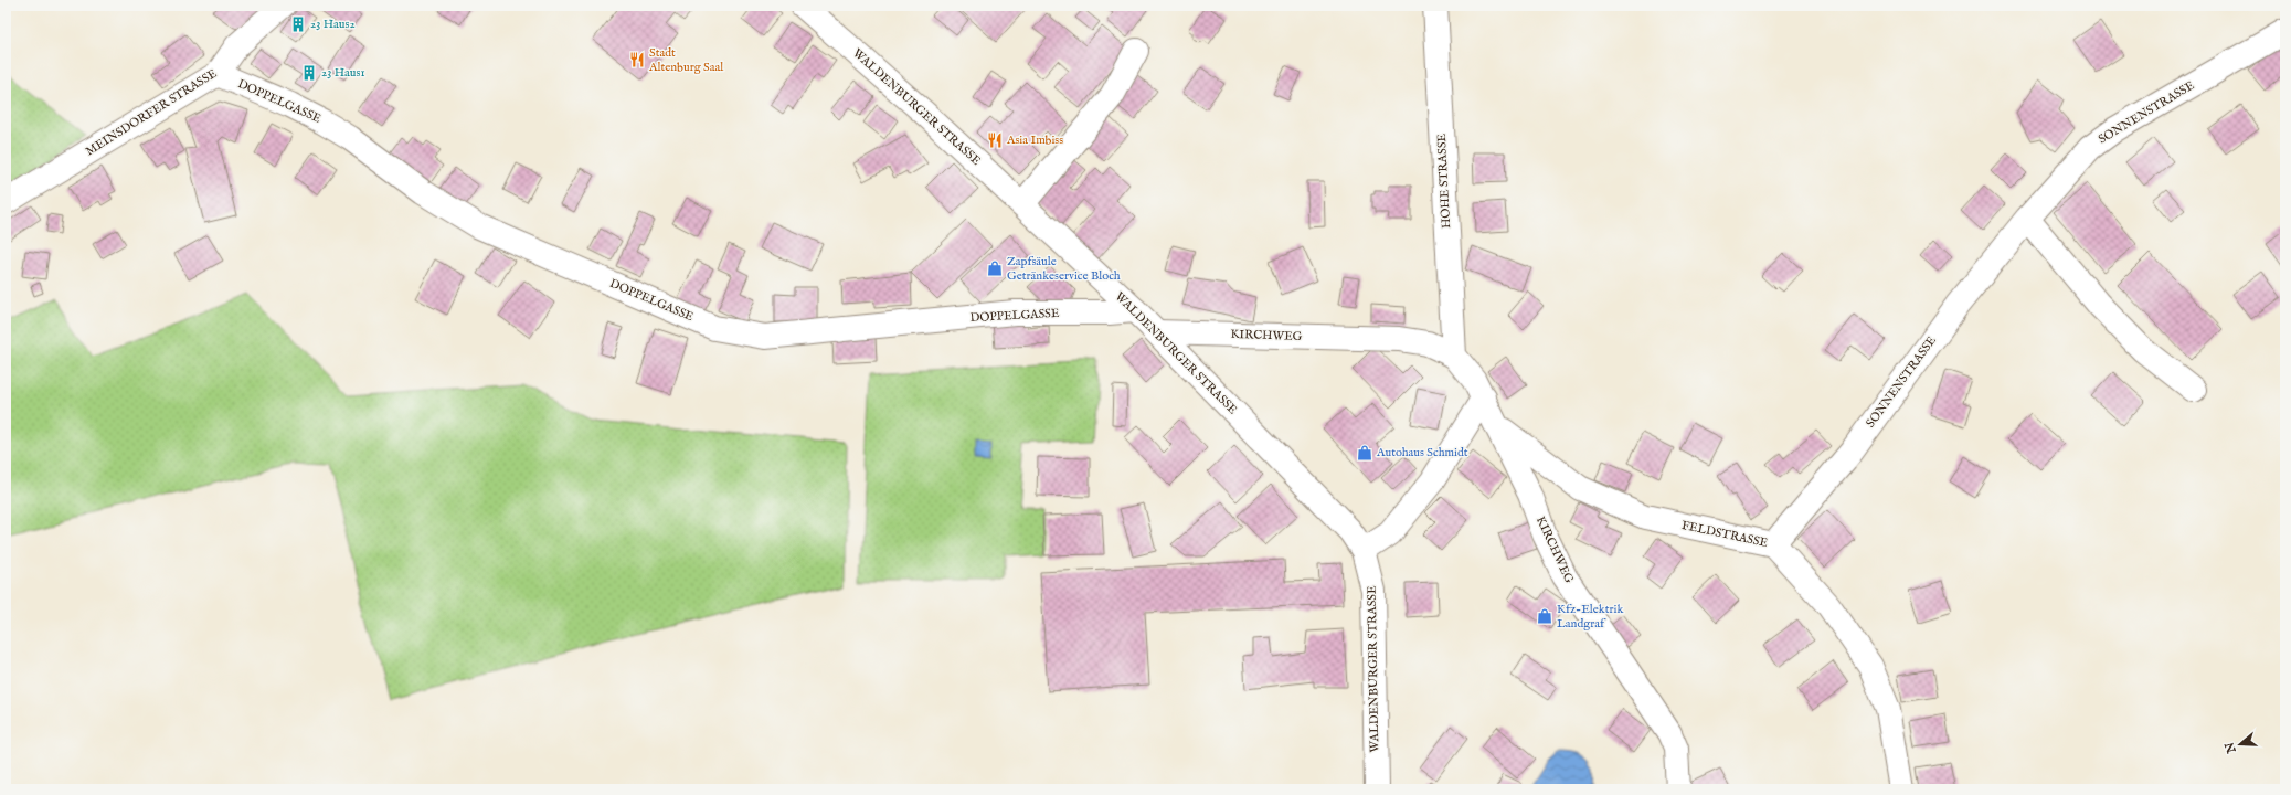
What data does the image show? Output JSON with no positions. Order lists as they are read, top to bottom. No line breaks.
{"streets":{"street":["DOPPELGASSE","WALDENBURGER STRASSE","MEINSDORFER STRASSE","SONNENSTRASSE","HOHE STRASSE","KIRCHWEG","FELDSTRASSE"]},"crossings":[["DOPPELGASSE","WALDENBURGER STRASSE"],["DOPPELGASSE","MEINSDORFER STRASSE"],["WALDENBURGER STRASSE","KIRCHWEG"],["SONNENSTRASSE","FELDSTRASSE"],["HOHE STRASSE","KIRCHWEG"],["KIRCHWEG","FELDSTRASSE"]],"places":{"building":["23 Haus2","23 Haus1"],"restaurant":["Stadt Altenburg Saal","Asia Imbiss"],"shop":["Zapfsäule Getränkeservice Bloch","Autohaus Schmidt","Kfz-Elektrik Landgraf"]},"north":"left"}
